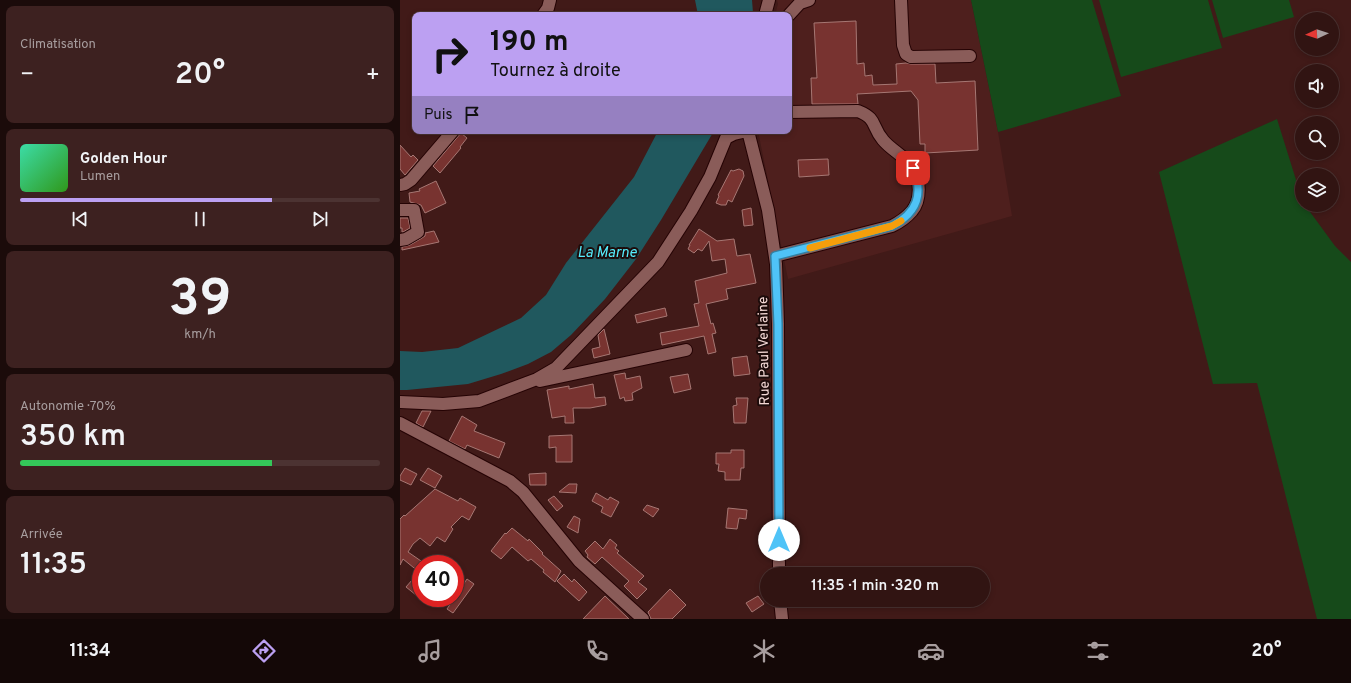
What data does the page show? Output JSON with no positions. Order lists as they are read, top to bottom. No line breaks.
{"streets":{"street":["Rue Paul Verlaine"]},"water":["La Marne"],"north":"left","page":{"tile":["Climatisation",["39","km/h"],["Autonomie · 70%","350 km"],["Arrivée","11:35"]],"turn":["190 m","Tournez à droite"],"heat":["−","20°","+"],"then":"Puis","song":["Golden Hour","Lumen"],"limit":"40","trip":"11:35 · 1 min · 320 m","tabs":["11:34","20°"]}}
